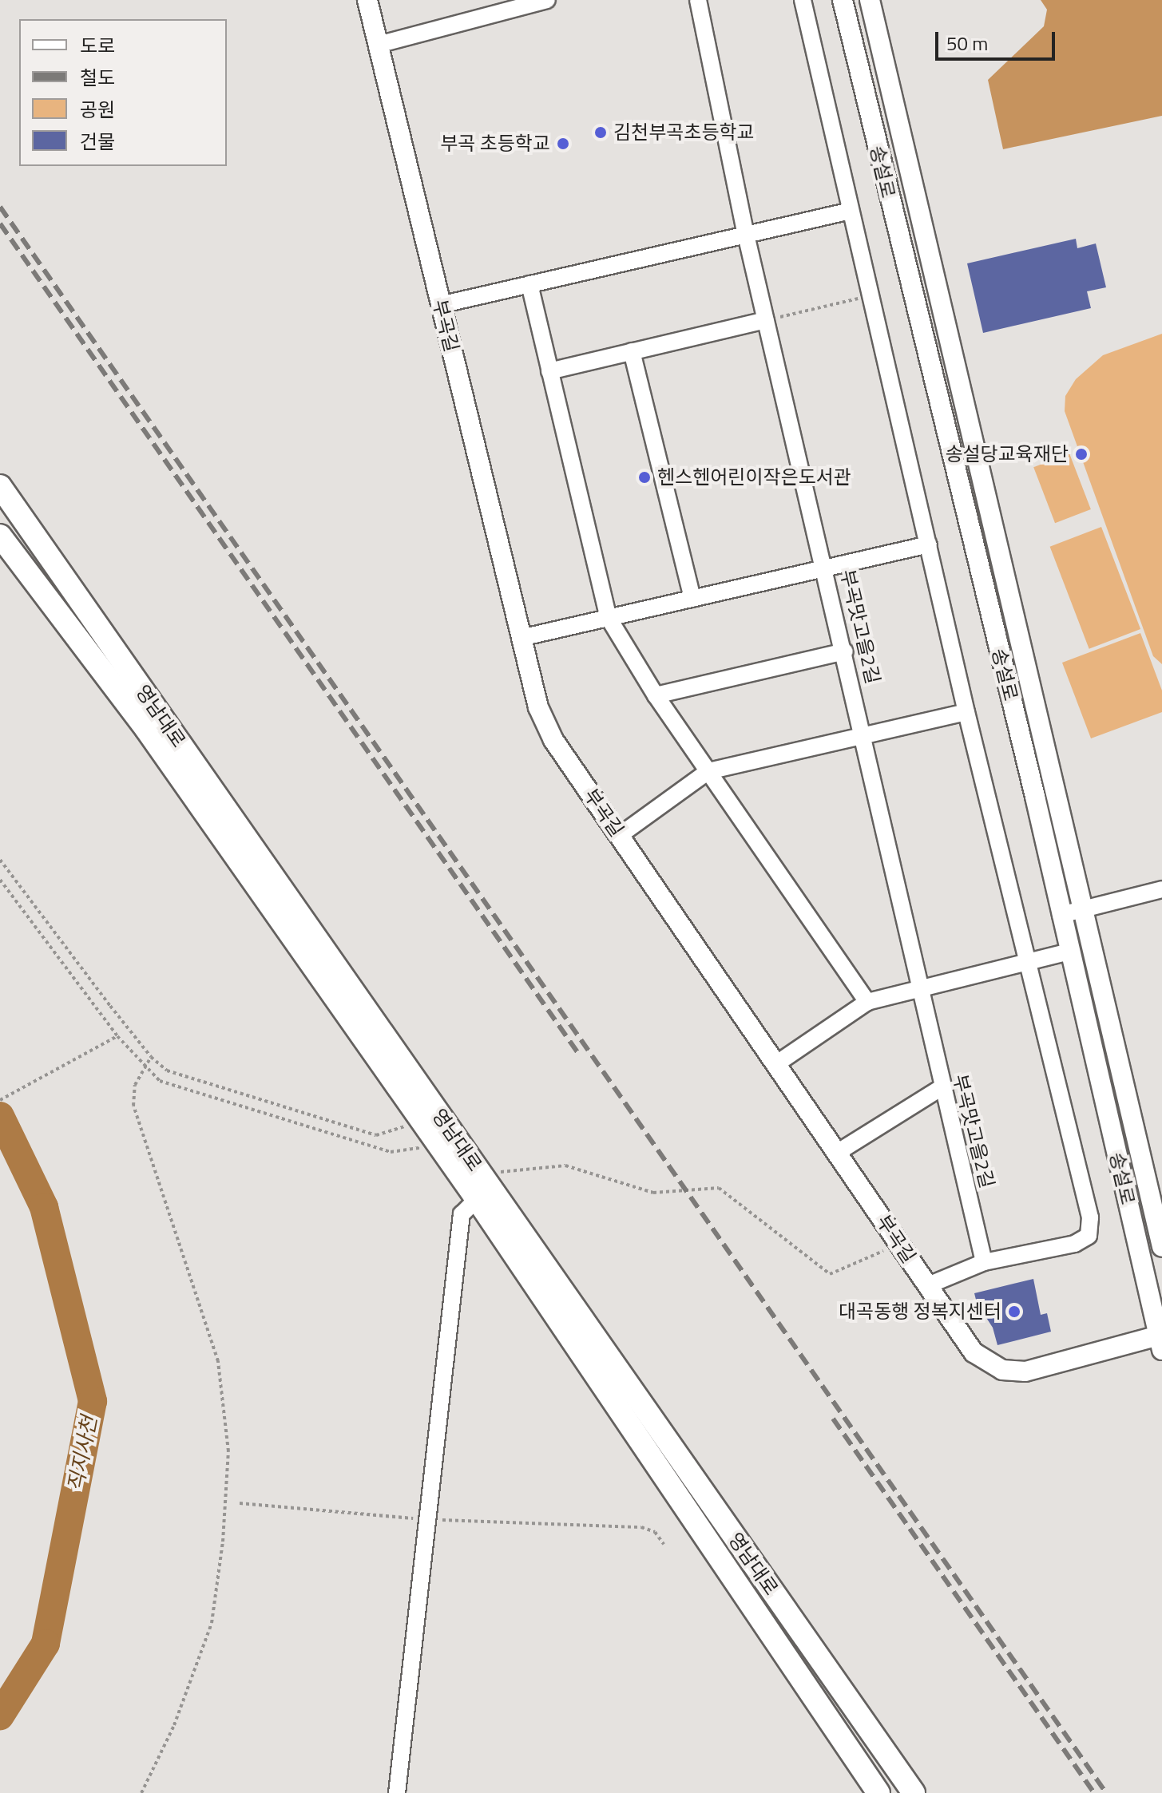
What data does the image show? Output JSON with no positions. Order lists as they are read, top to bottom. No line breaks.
{"streets":{"main road":["영남대로"],"street":["송설로","부곡길","부곡맛고을2길"]},"crossings":[["송설로","부곡길"]],"water":["직지사천"],"places":["김천부곡초등학교","부곡 초등학교","송설당교육재단","헨스헨어린이작은도서관","대곡동행 정복지센터"],"legend":["도로","철도","공원","건물"],"scale_bar":"50 m"}
